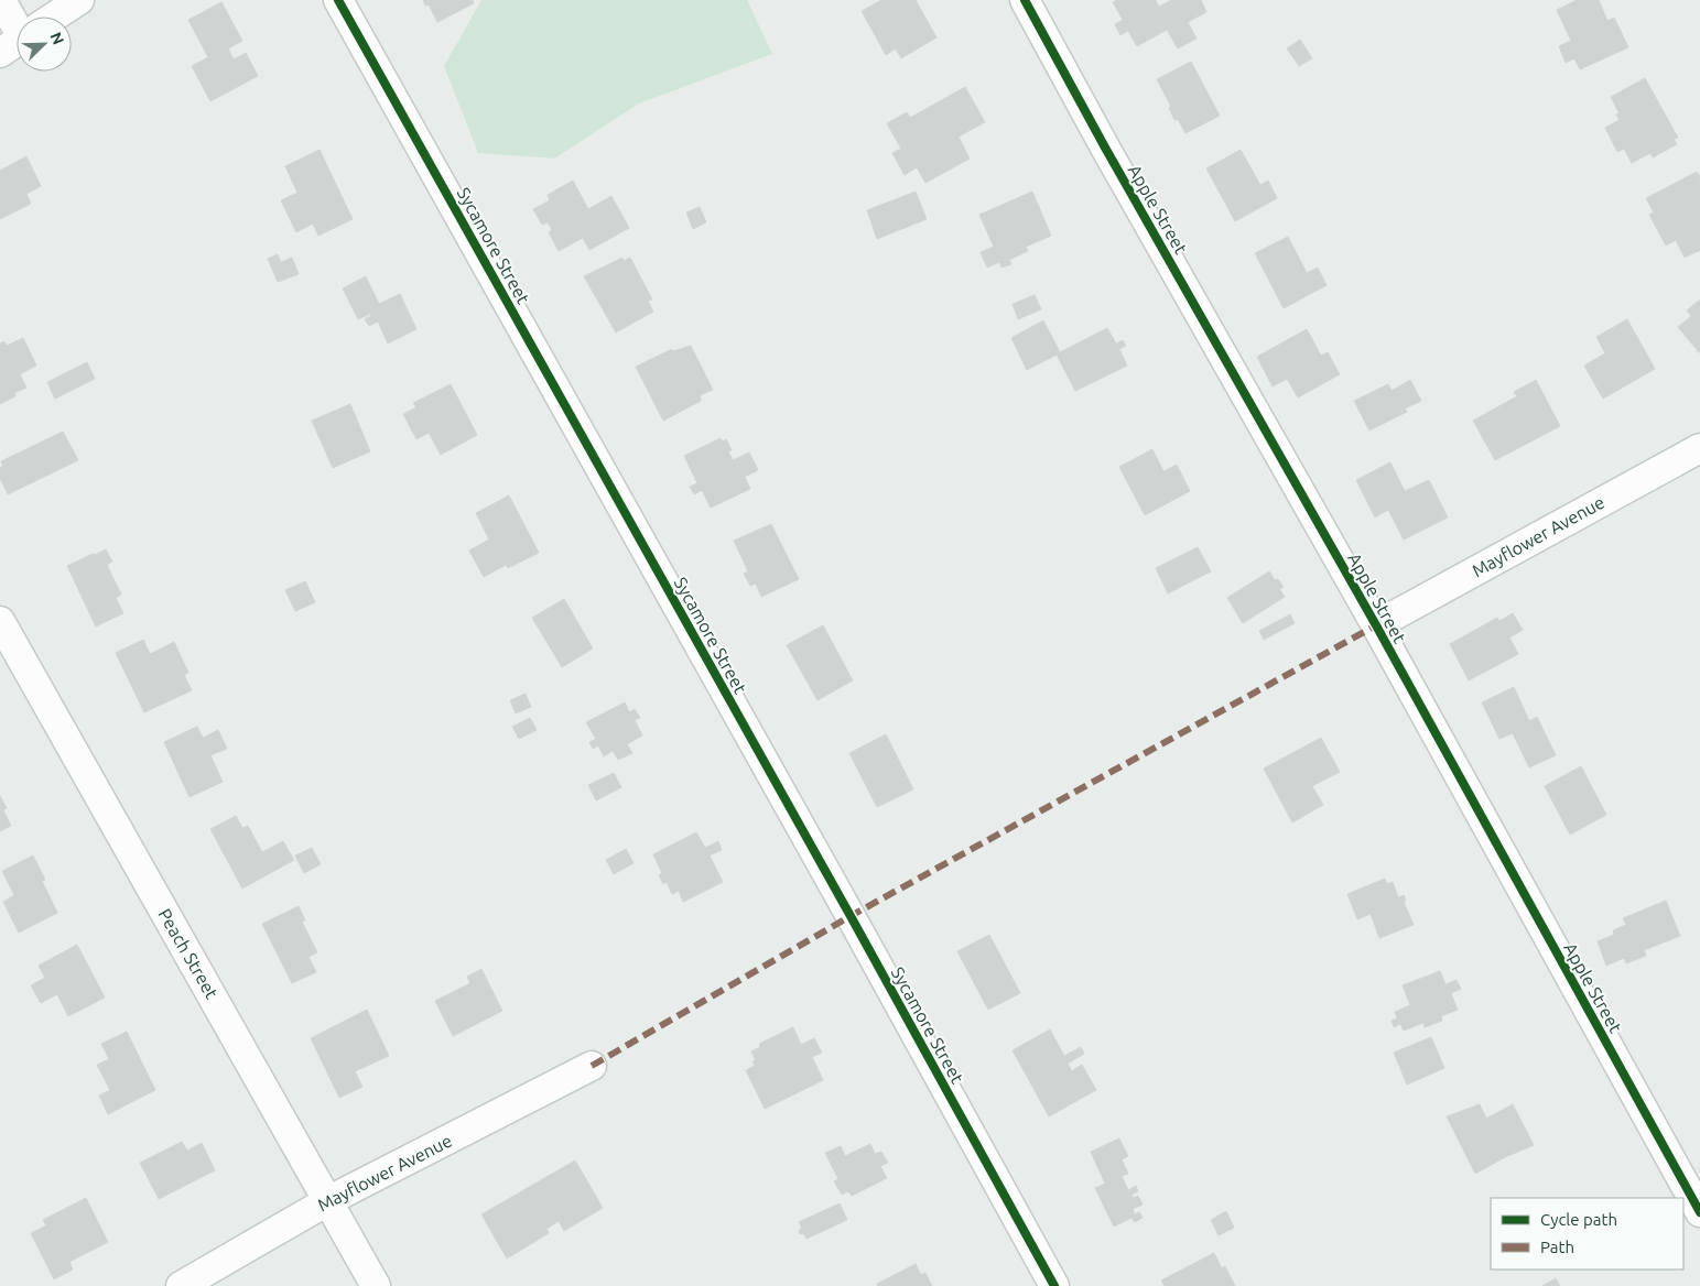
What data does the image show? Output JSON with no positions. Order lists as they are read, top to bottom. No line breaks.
{"streets":{"street":["Apple Street","Sycamore Street","Mayflower Avenue","Peach Street"]},"crossings":[["Apple Street","Mayflower Avenue"],["Mayflower Avenue","Peach Street"]],"legend":["Cycle path","Path"],"north":"top right"}
